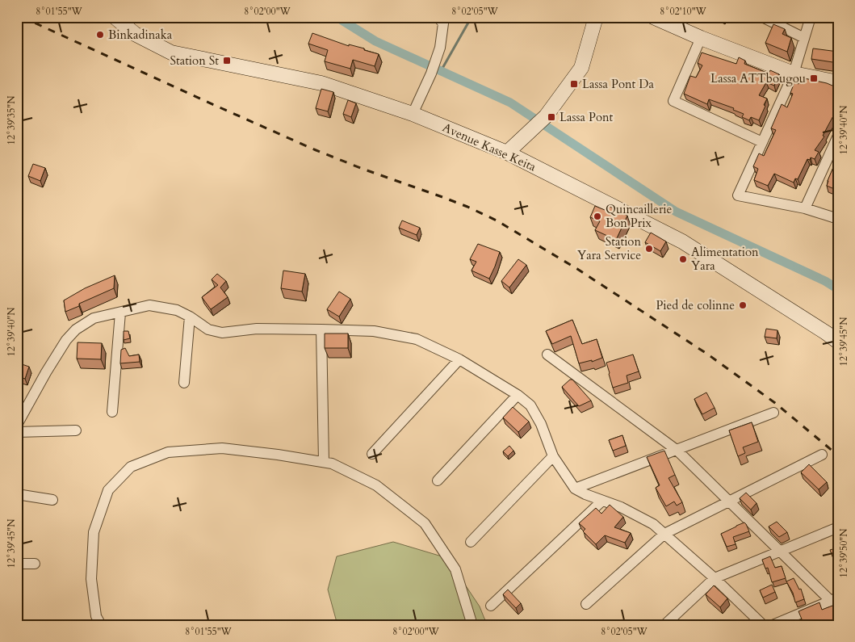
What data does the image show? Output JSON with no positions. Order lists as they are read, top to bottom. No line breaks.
{"streets":{"main road":["Avenue Kasse Keita"]},"places":{"other":["Binkadinaka","Quincaillerie Bon Prix","Station Yara Service","Alimentation Yara","Pied de colinne"],"transit":["Station St","Lassa ATTbougou","Lassa Pont Da","Lassa Pont"]},"coordinates":["8°01'55\"W","8°02'00\"W","8°02'05\"W","8°02'10\"W","12°39'35\"N","12°39'40\"N","12°39'45\"N","12°39'50\"N"]}
